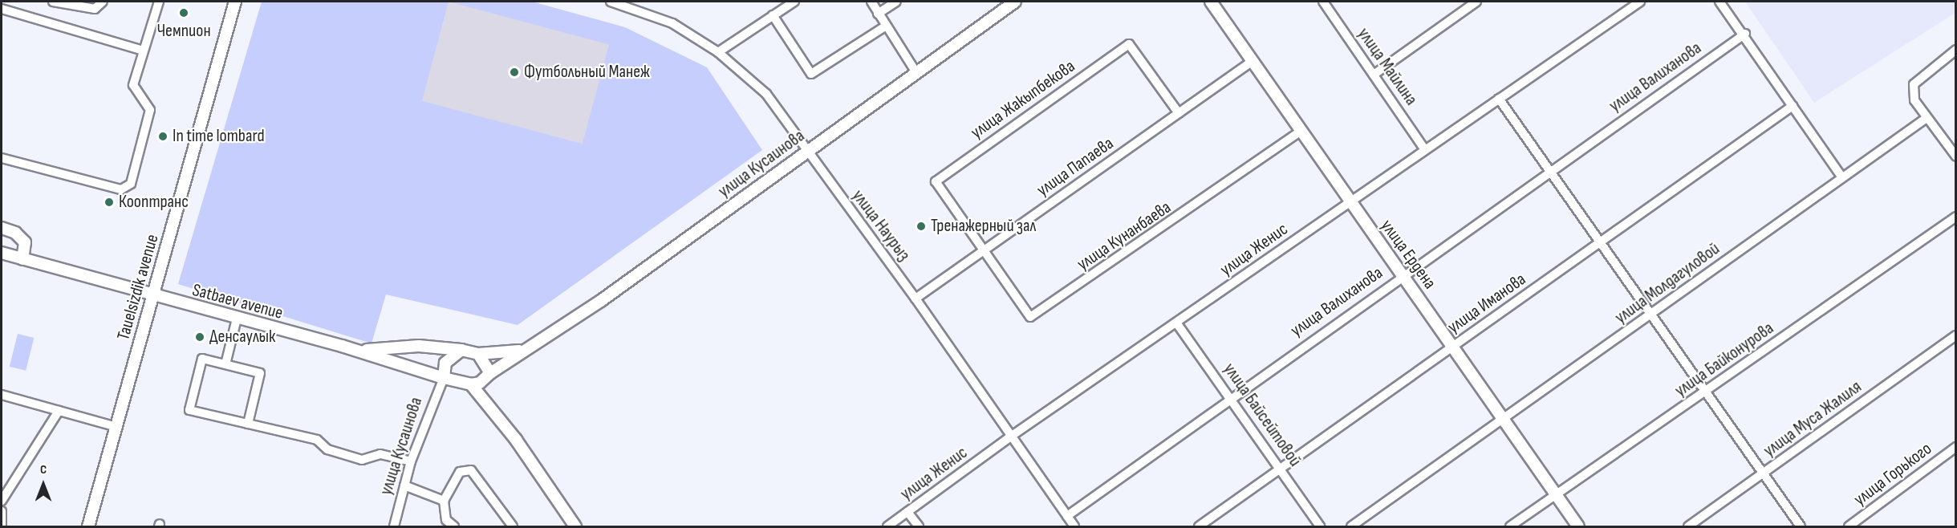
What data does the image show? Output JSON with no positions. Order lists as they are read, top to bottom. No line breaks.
{"streets":{"street":["улица Майлина","улица Валиханова","улица Жакыпбекова","улица Кусаинова","улица Папаева","улица Наурыз","улица Кунанбаева","улица Женис","улица Ердена","улица Молдагуловой","Tauelsizdik avenue","Satbaev avenue","улица Иманова","улица Байконурова","улица Байсейтовой","улица Муса Жалиля","улица Горького"]},"crossings":[["улица Майлина","улица Женис"],["улица Валиханова","улица Наурыз"],["улица Валиханова","улица Ердена"],["улица Валиханова","улица Байсейтовой"],["улица Жакыпбекова","улица Папаева"],["улица Жакыпбекова","улица Кунанбаева"],["улица Кусаинова","улица Наурыз"],["улица Кусаинова","Satbaev avenue"],["улица Папаева","улица Наурыз"],["улица Папаева","улица Кунанбаева"],["улица Папаева","улица Ердена"],["улица Наурыз","улица Женис"],["улица Кунанбаева","улица Ердена"],["улица Женис","улица Ердена"],["улица Женис","улица Байсейтовой"],["улица Ердена","улица Молдагуловой"],["улица Ердена","улица Иманова"],["улица Ердена","улица Байконурова"],["Tauelsizdik avenue","Satbaev avenue"],["улица Иманова","улица Байсейтовой"]],"places":["Чемпион","Футбольный Манеж","In time lombard","Кооптранс","Тренажерный зал","Денсаулык"],"north":"top"}
